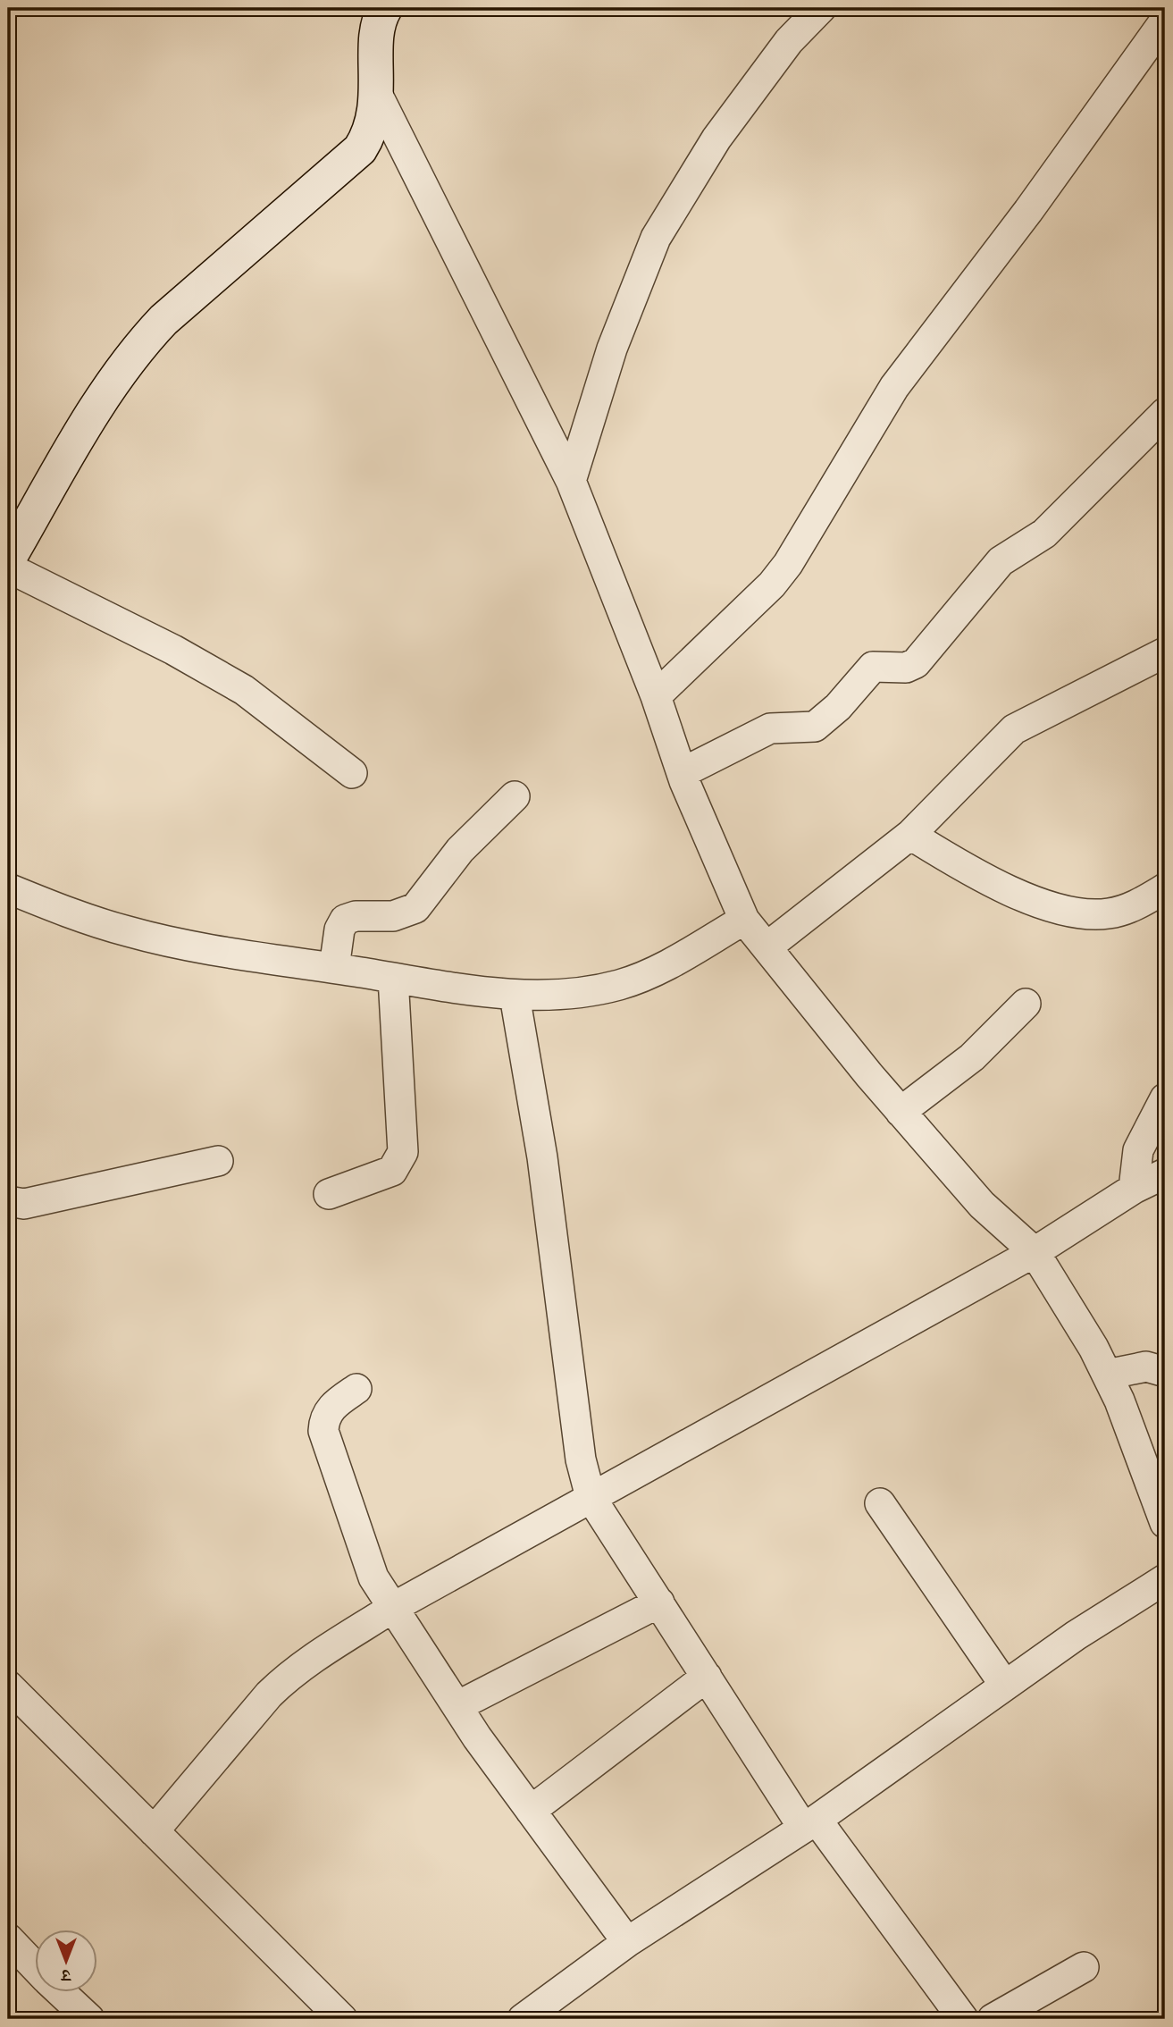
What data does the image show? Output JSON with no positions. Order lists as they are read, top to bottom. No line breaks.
{"north":"bottom"}
